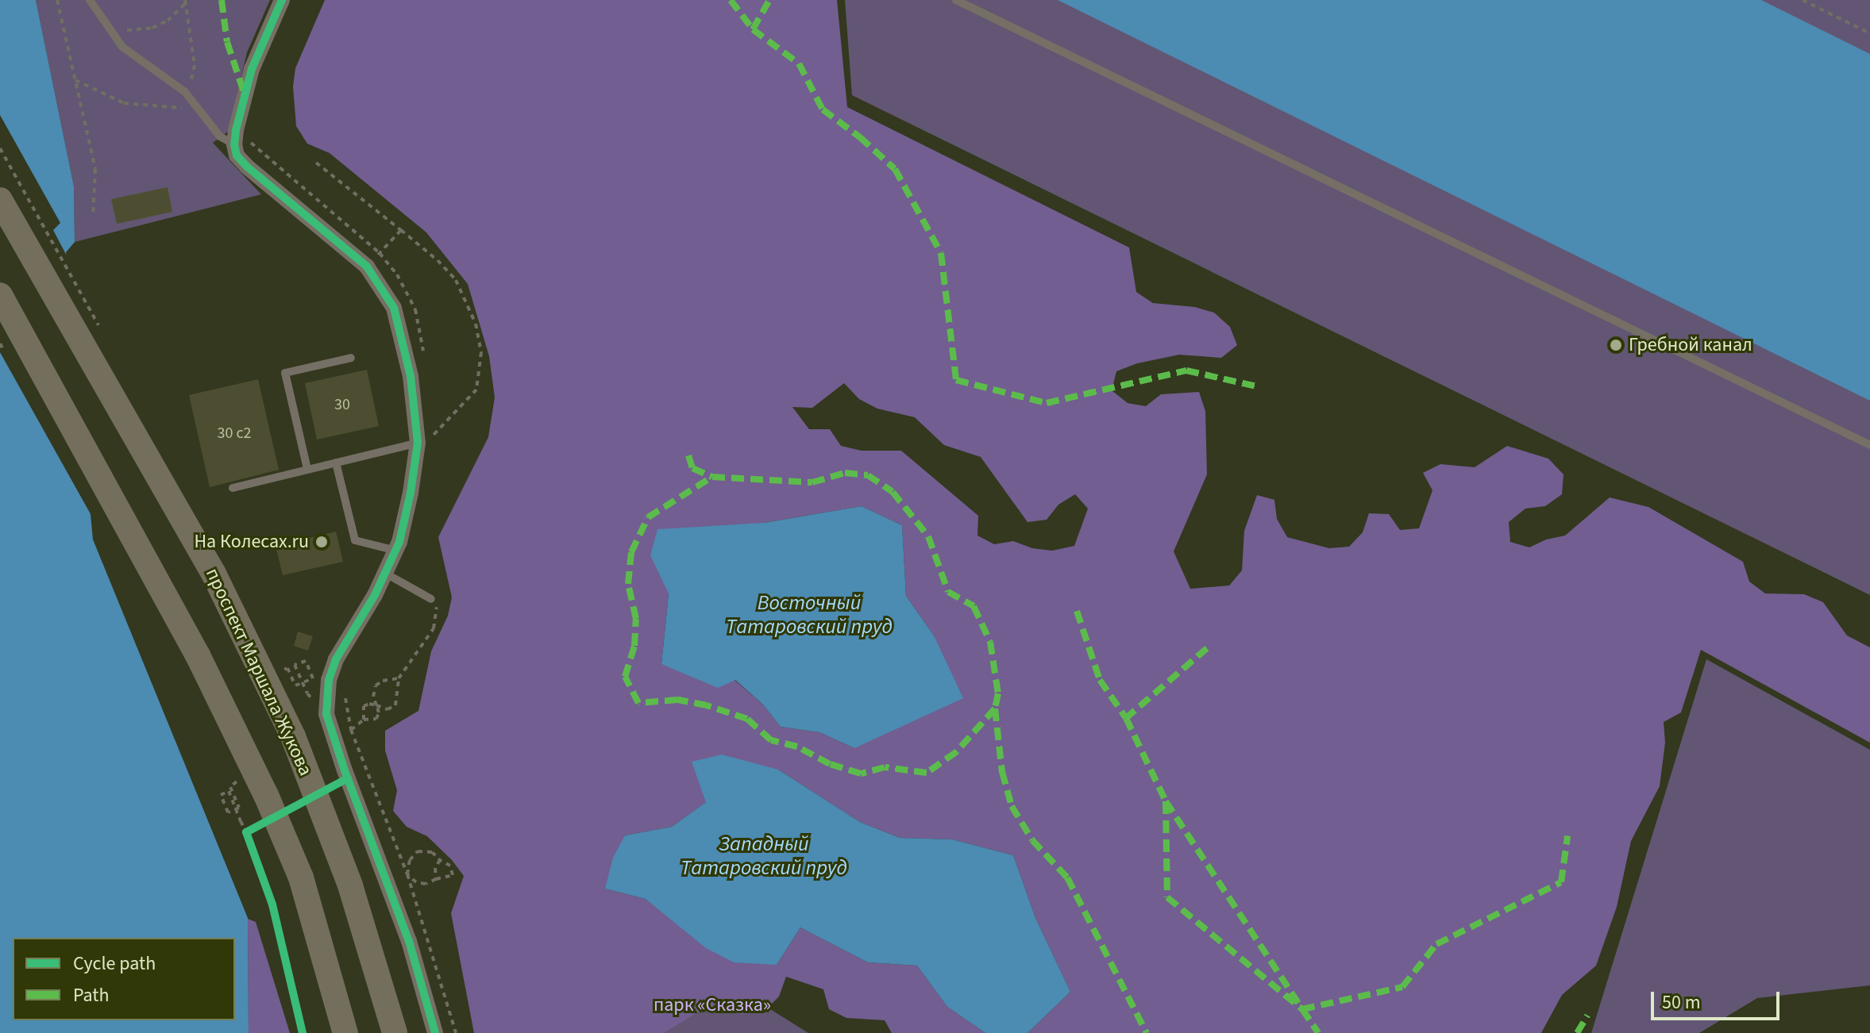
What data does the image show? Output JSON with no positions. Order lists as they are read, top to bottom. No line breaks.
{"streets":{"main road":["проспект Маршала Жукова"]},"water":["Восточный Татаровский пруд","Западный Татаровский пруд"],"parks":["парк «Сказка»"],"places":["Гребной канал","На Колесах.ru"],"house_numbers":["30","30 с2"],"legend":["Cycle path","Path"],"scale_bar":"50 m"}
